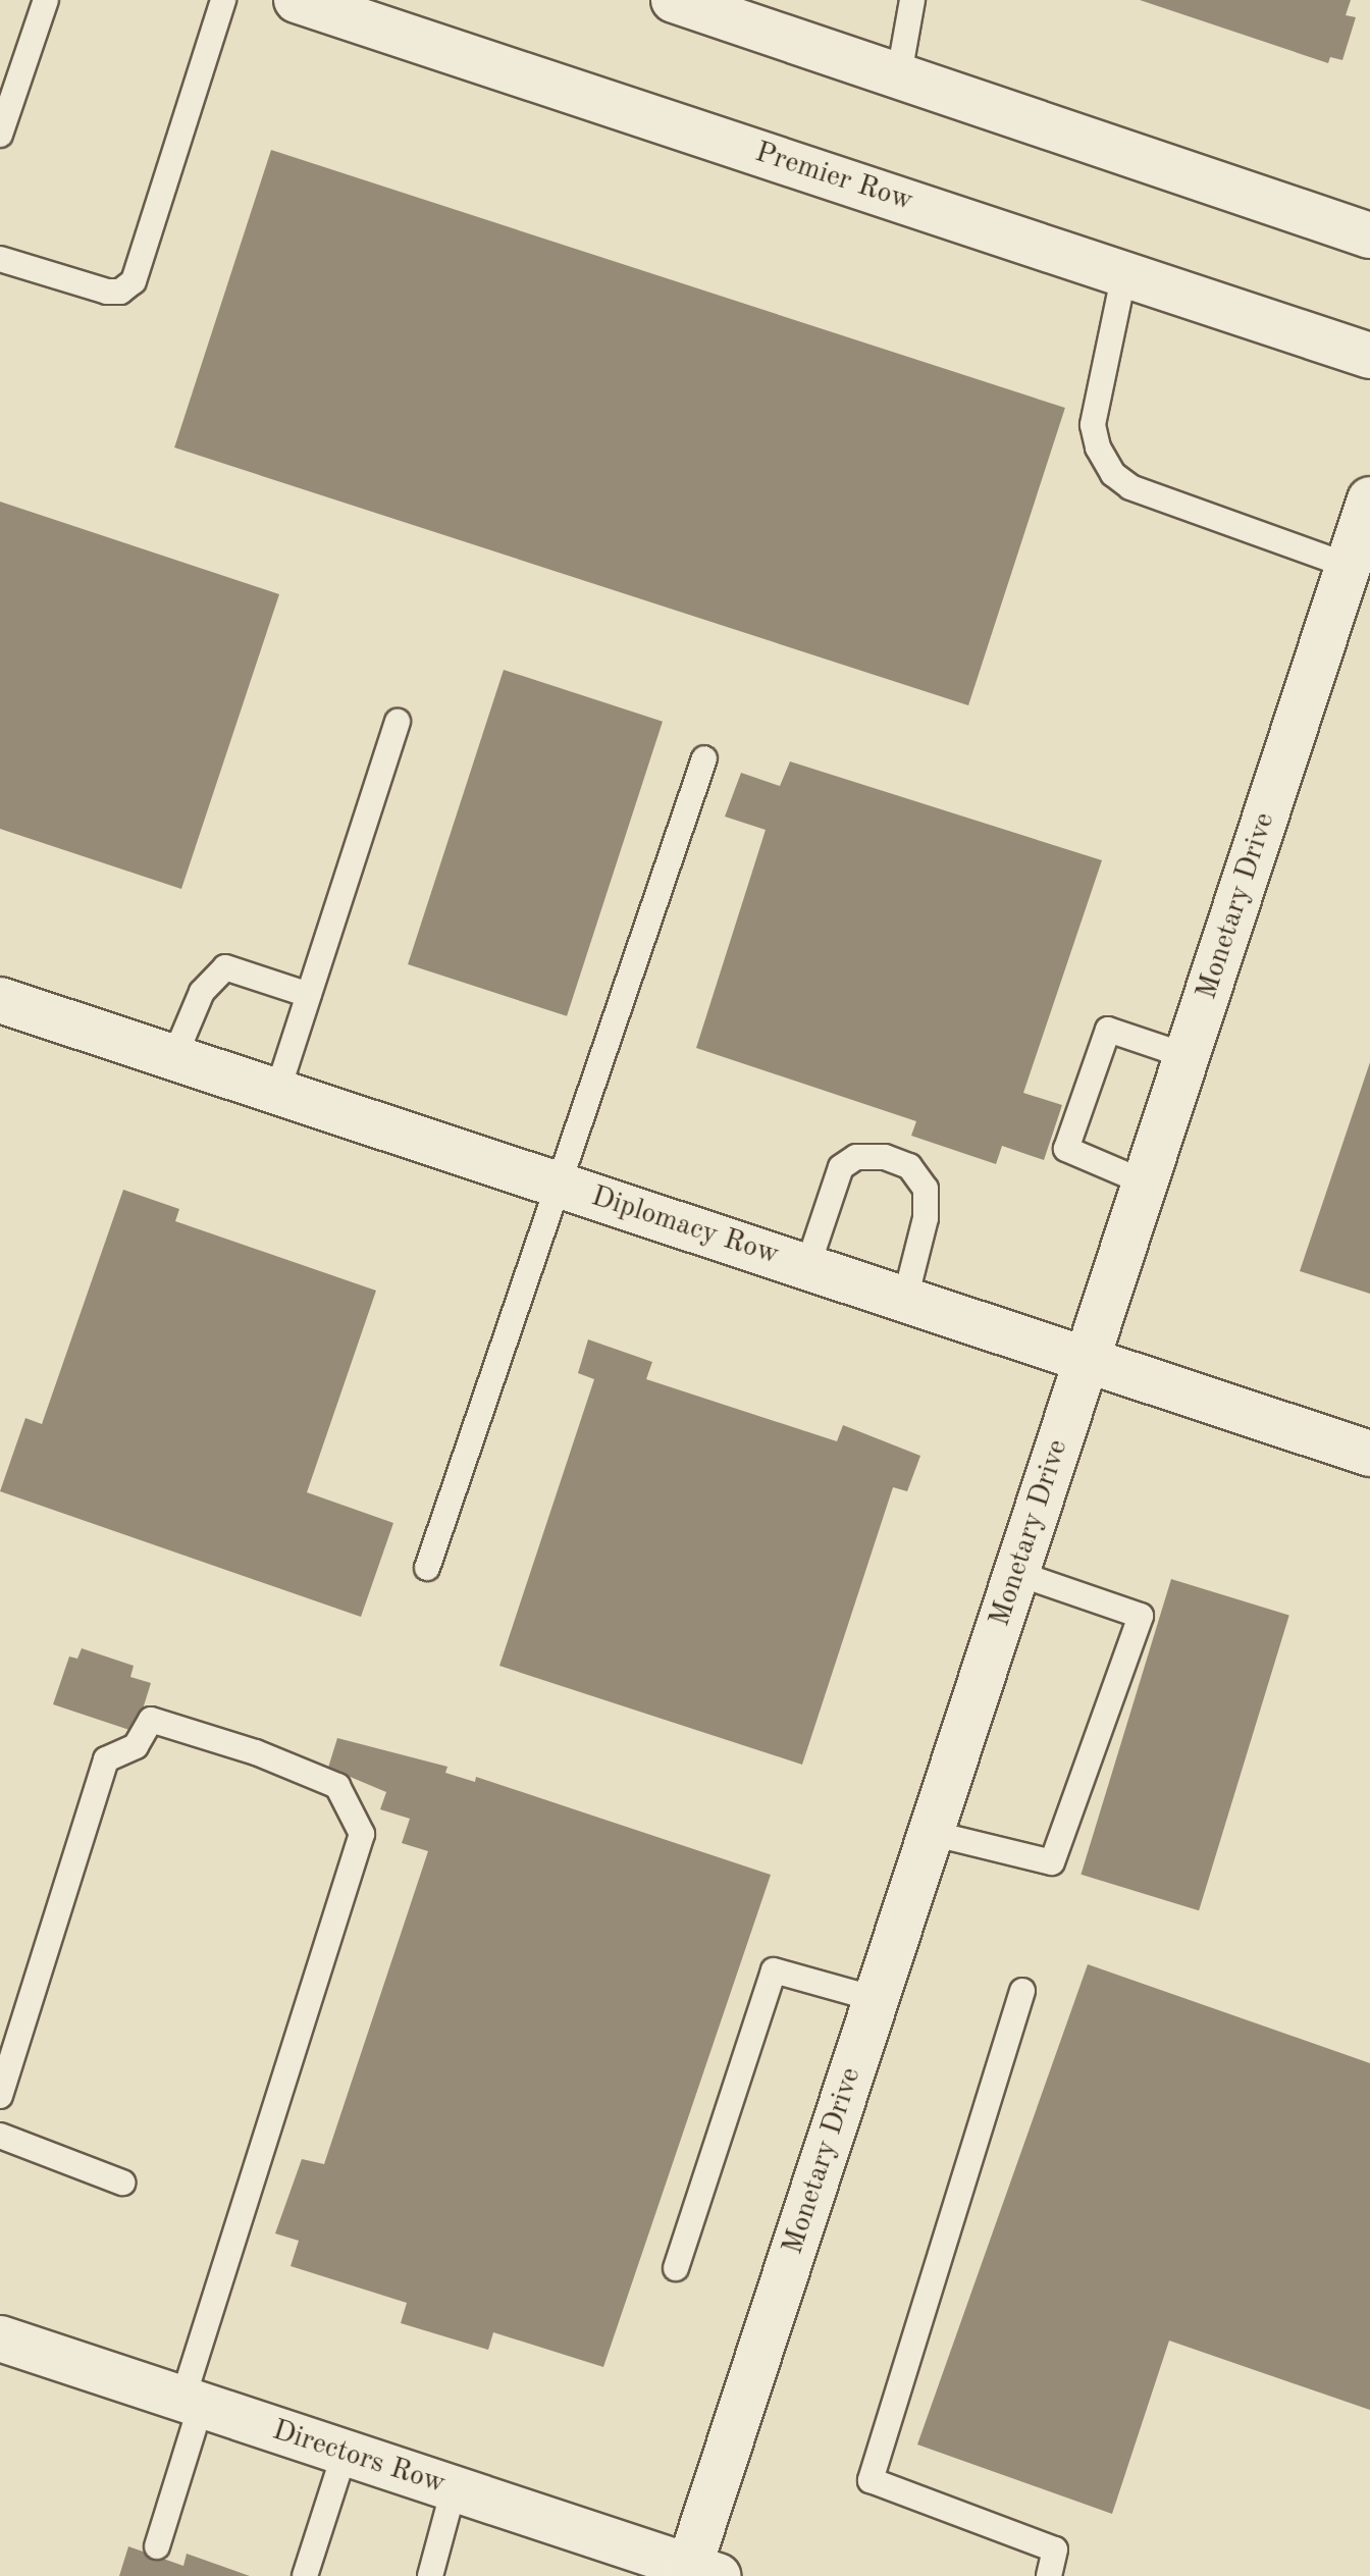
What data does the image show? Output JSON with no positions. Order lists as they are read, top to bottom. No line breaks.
{"streets":{"street":["Premier Row","Monetary Drive","Diplomacy Row","Directors Row"]},"crossings":[["Monetary Drive","Diplomacy Row"],["Monetary Drive","Directors Row"]]}
